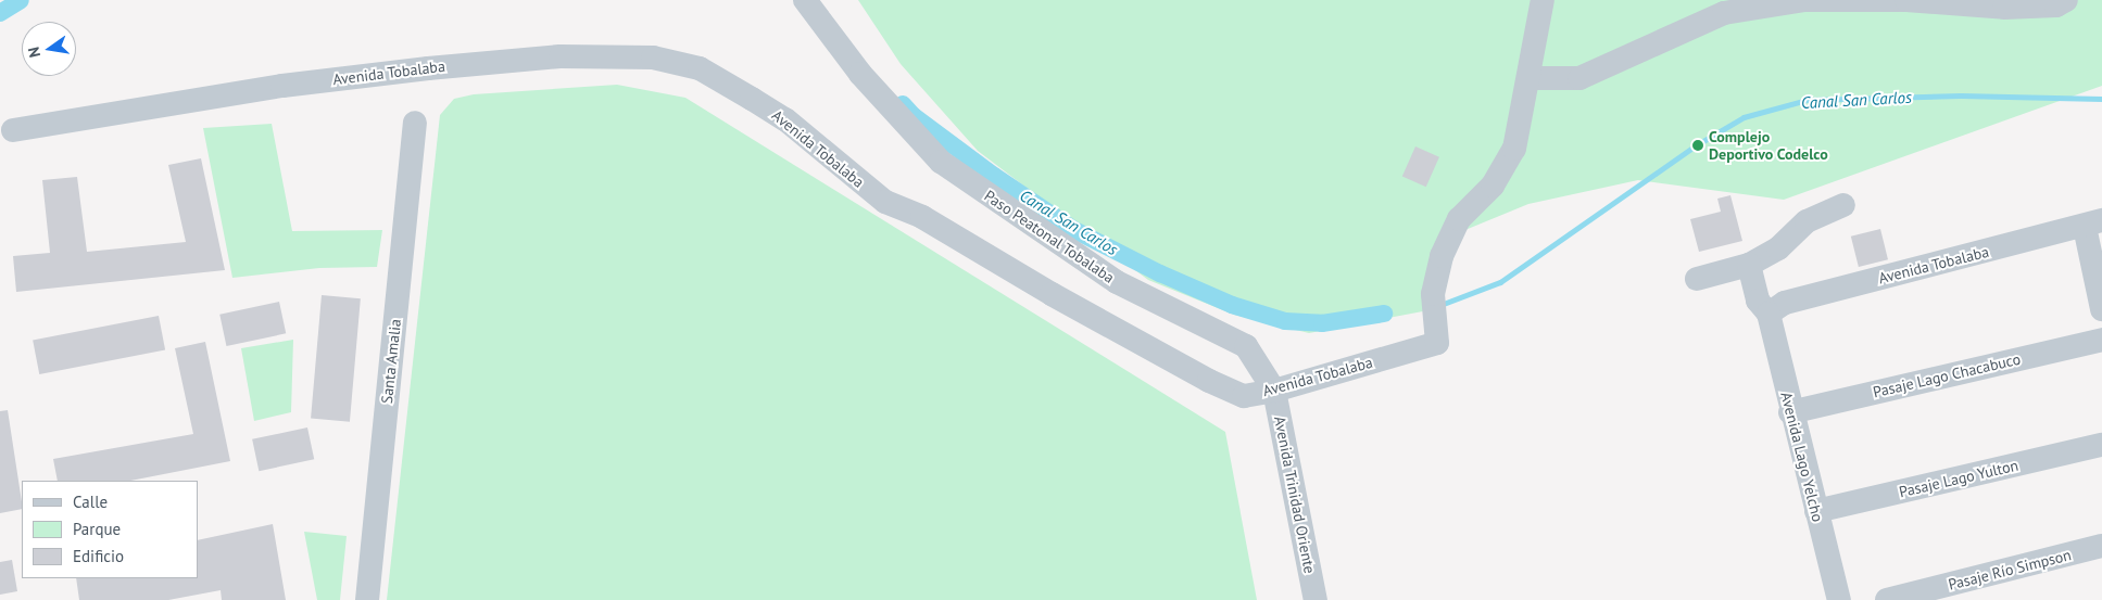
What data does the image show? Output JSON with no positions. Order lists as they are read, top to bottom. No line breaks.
{"streets":{"street":["Avenida Tobalaba","Paso Peatonal Tobalaba","Santa Amalia","Pasaje Lago Chacabuco","Avenida Lago Yelcho","Pasaje Lago Yulton","Avenida Trinidad Oriente","Pasaje Río Simpson"]},"crossings":[["Avenida Tobalaba","Paso Peatonal Tobalaba"],["Avenida Tobalaba","Avenida Lago Yelcho"],["Avenida Tobalaba","Avenida Trinidad Oriente"],["Paso Peatonal Tobalaba","Avenida Trinidad Oriente"],["Pasaje Lago Chacabuco","Avenida Lago Yelcho"],["Avenida Lago Yelcho","Pasaje Lago Yulton"]],"water":["Canal San Carlos"],"places":["Complejo Deportivo Codelco"],"legend":["Calle","Parque","Edificio"],"north":"left"}
